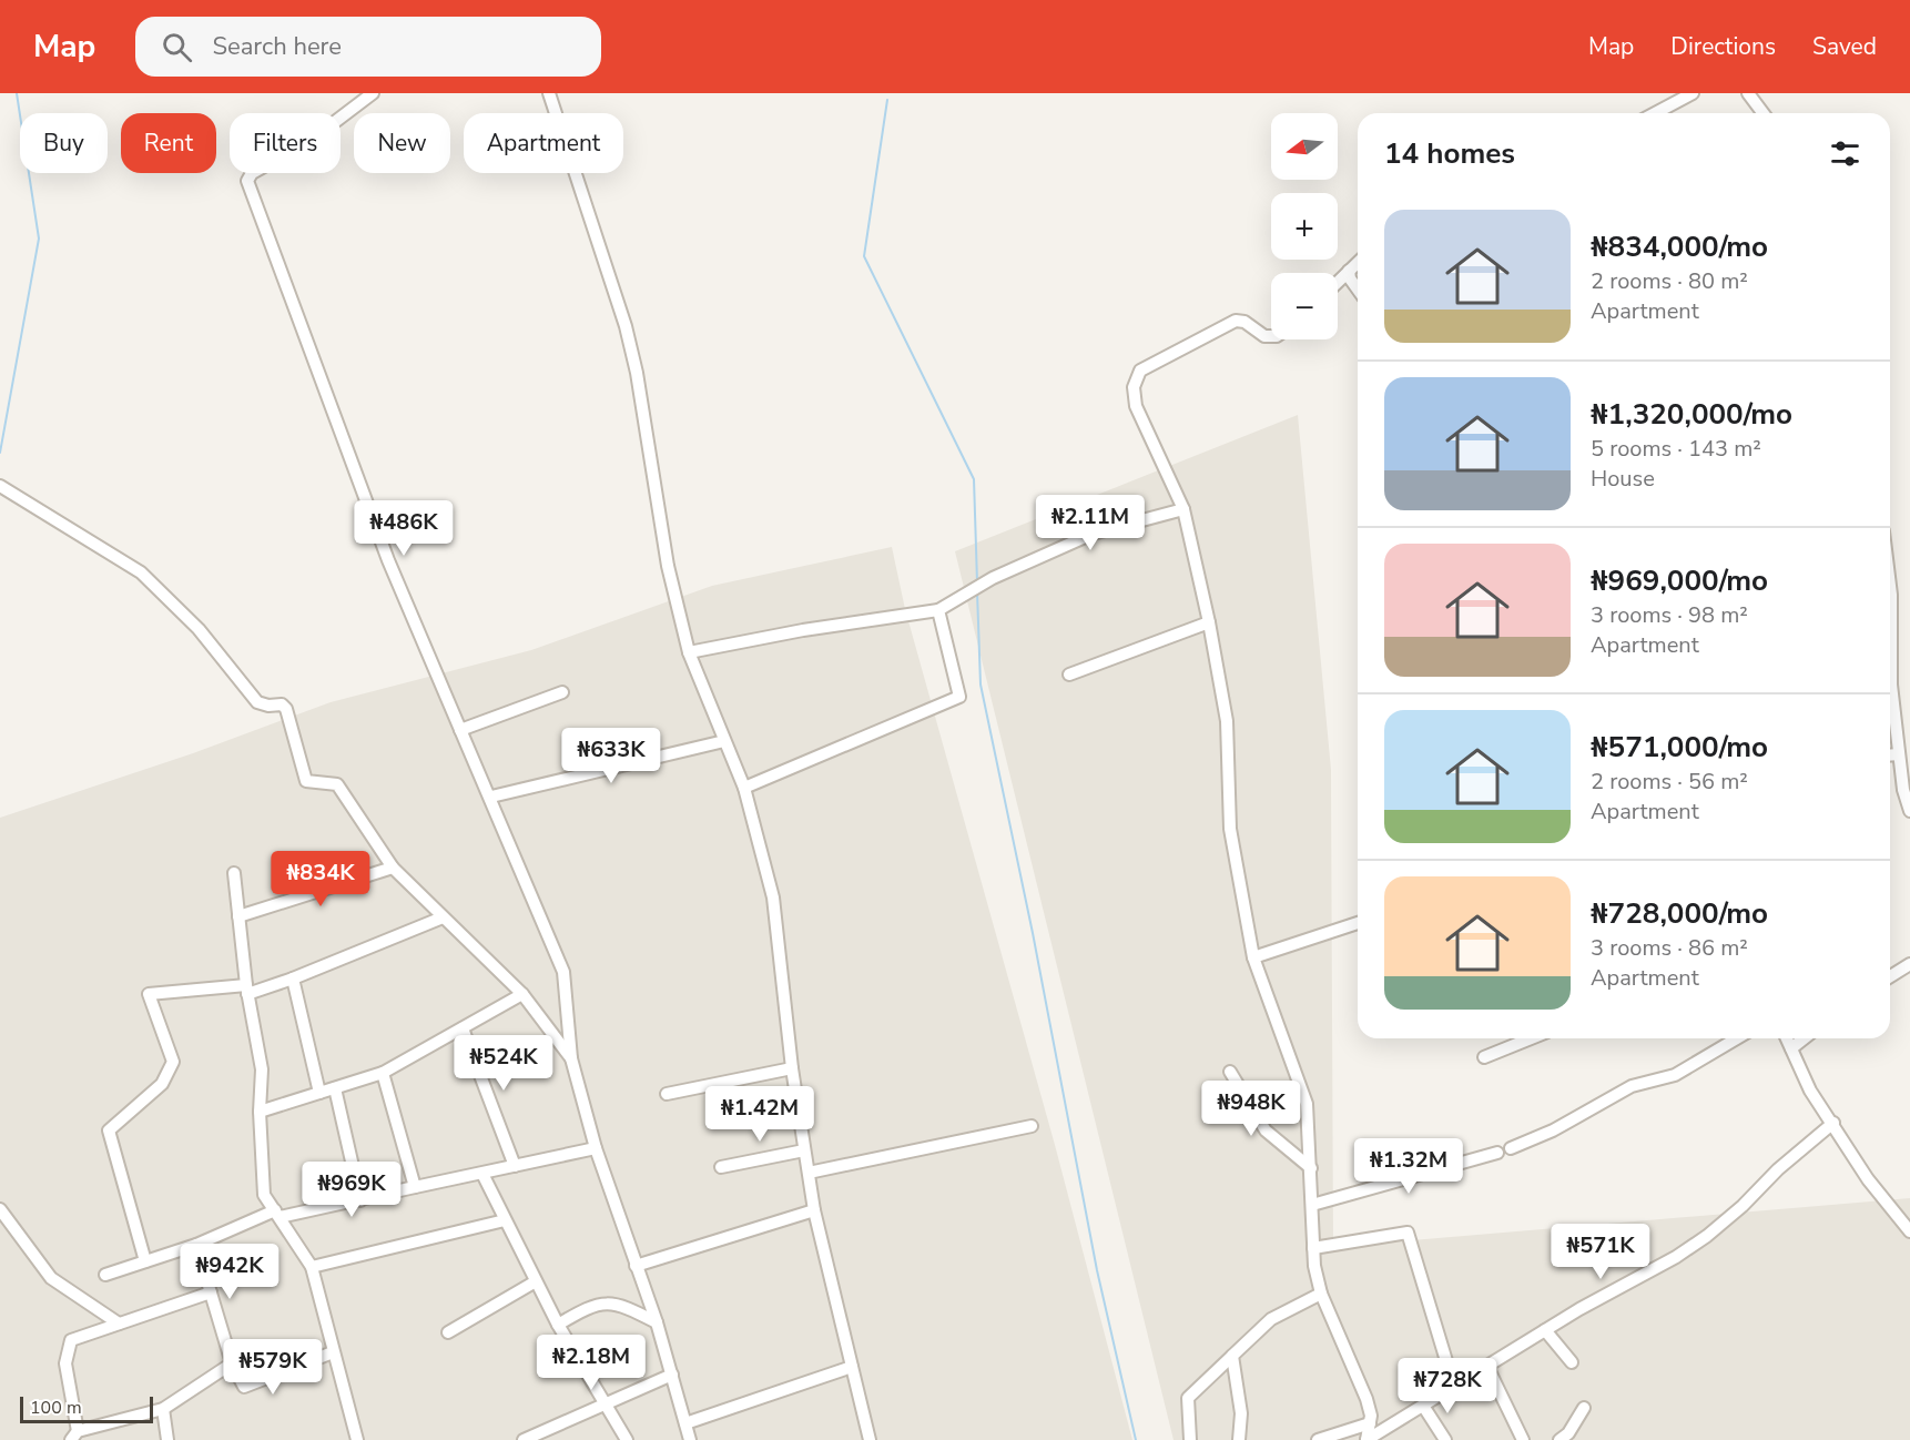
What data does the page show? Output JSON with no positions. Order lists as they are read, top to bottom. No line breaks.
{"scale_bar":"100 m","north":"left","page":{"header":"Map","search":"Search here","nav":["Map","Directions","Saved"],"map_buttons":["+","−"],"chip":["Buy","Rent","Filters","New","Apartment"],"heading":"14 homes","list":[{"name":"₦834,000/mo","note":"2 rooms · 80 m² · Apartment"},{"name":"₦1,320,000/mo","note":"5 rooms · 143 m² · House"},{"name":"₦969,000/mo","note":"3 rooms · 98 m² · Apartment"},{"name":"₦571,000/mo","note":"2 rooms · 56 m² · Apartment"},{"name":"₦728,000/mo","note":"3 rooms · 86 m² · Apartment"}],"price":["₦2.11M","₦486K","₦633K","₦834K","₦524K","₦948K","₦1.42M","₦1.32M","₦969K","₦571K","₦942K","₦2.18M","₦579K","₦728K"],"scale":"100 m"}}
